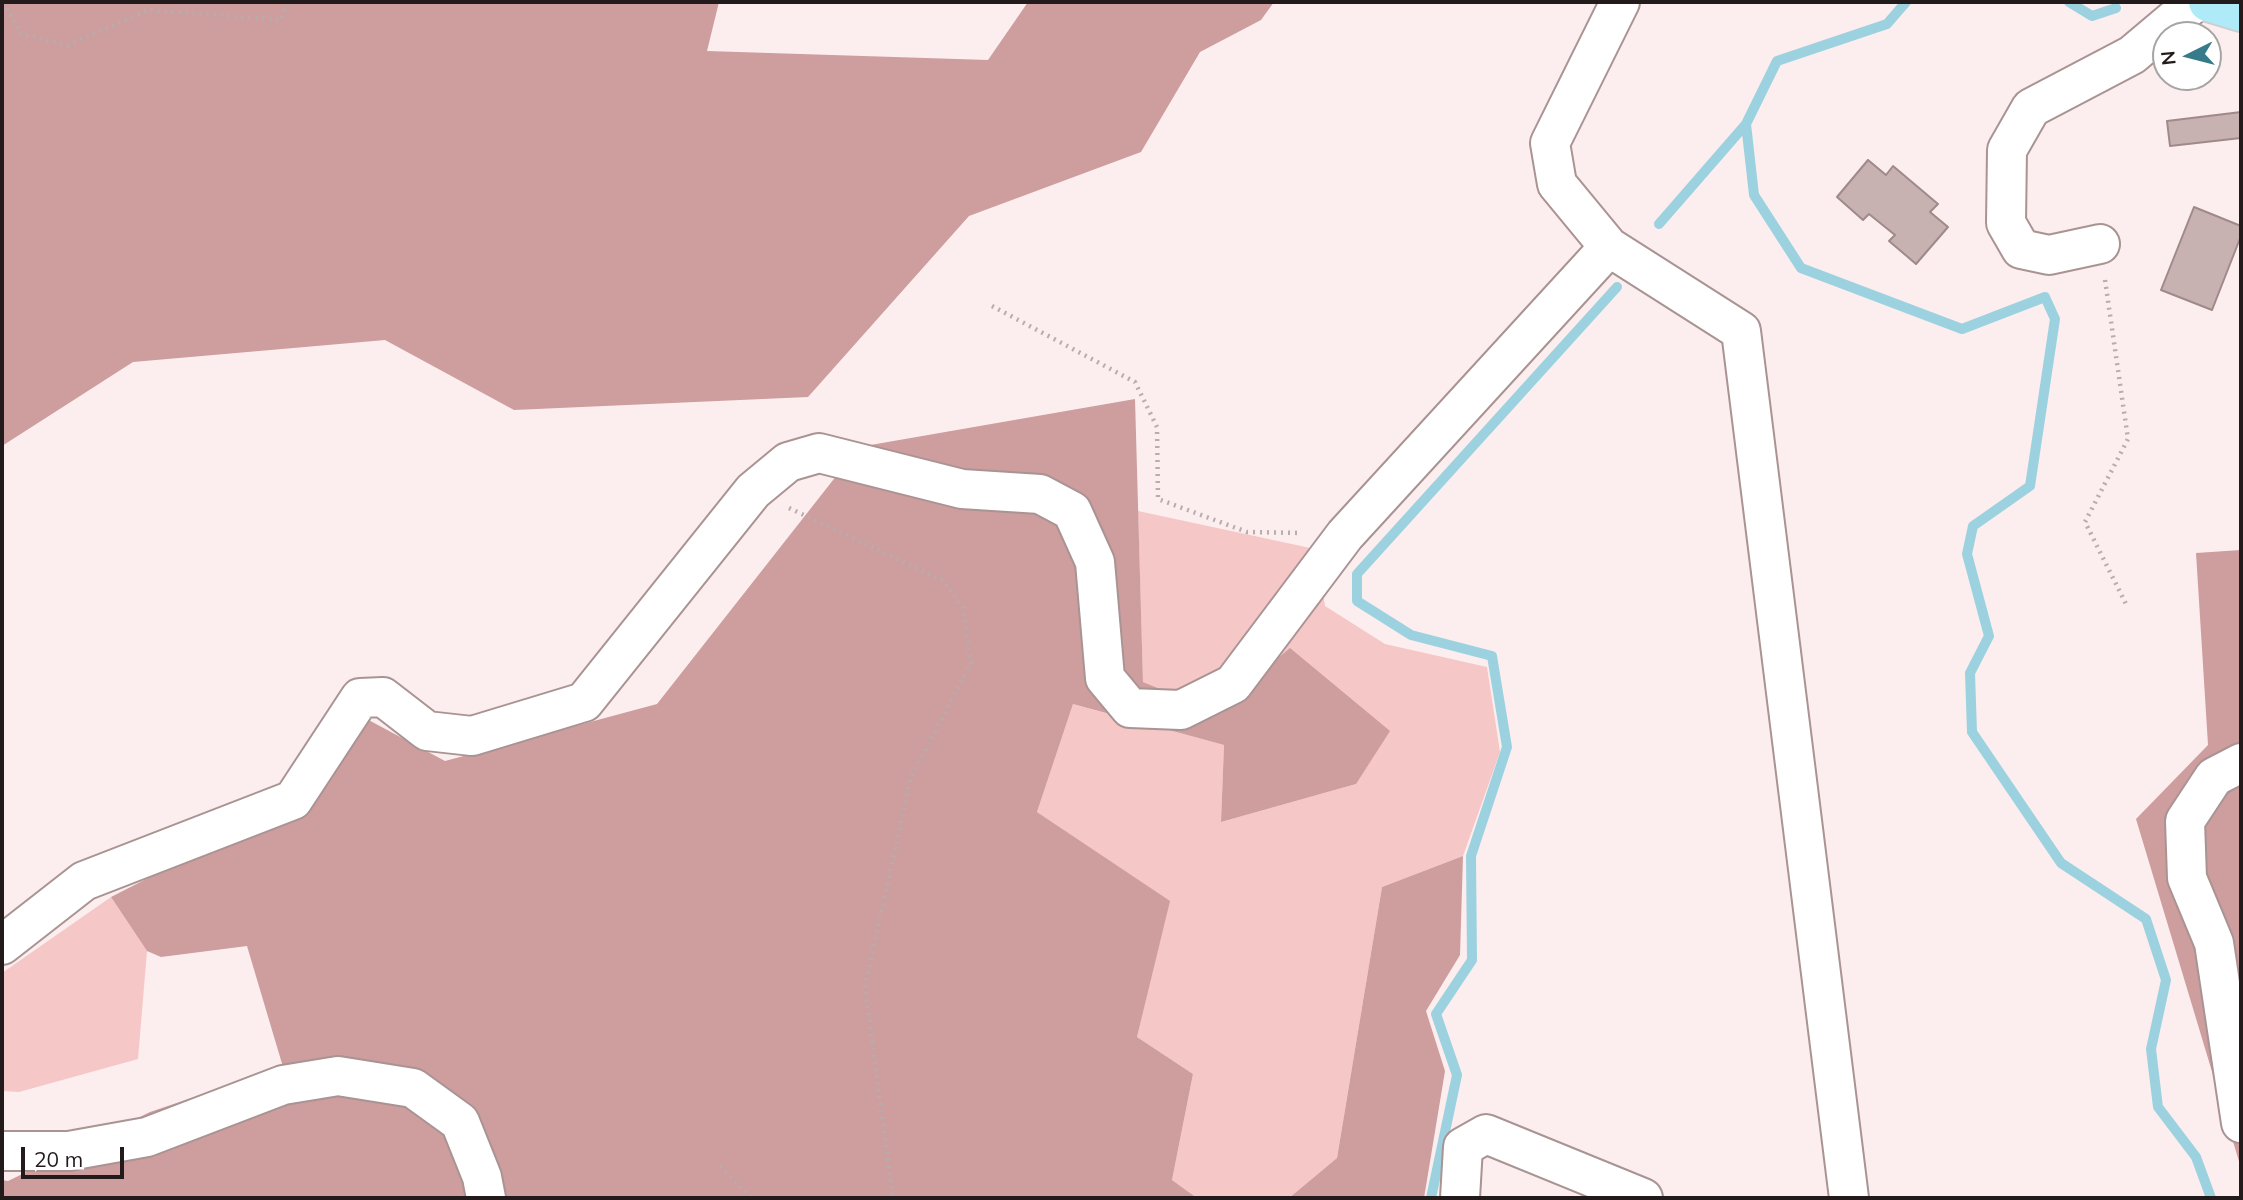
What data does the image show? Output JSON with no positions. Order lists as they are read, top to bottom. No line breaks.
{"scale_bar":"20 m","north":"left"}
